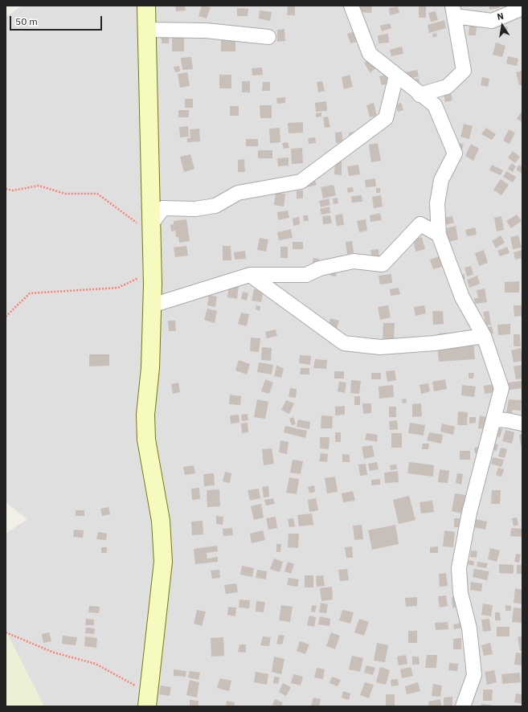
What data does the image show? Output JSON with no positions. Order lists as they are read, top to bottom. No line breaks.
{"scale_bar":"50 m","north":"top"}
